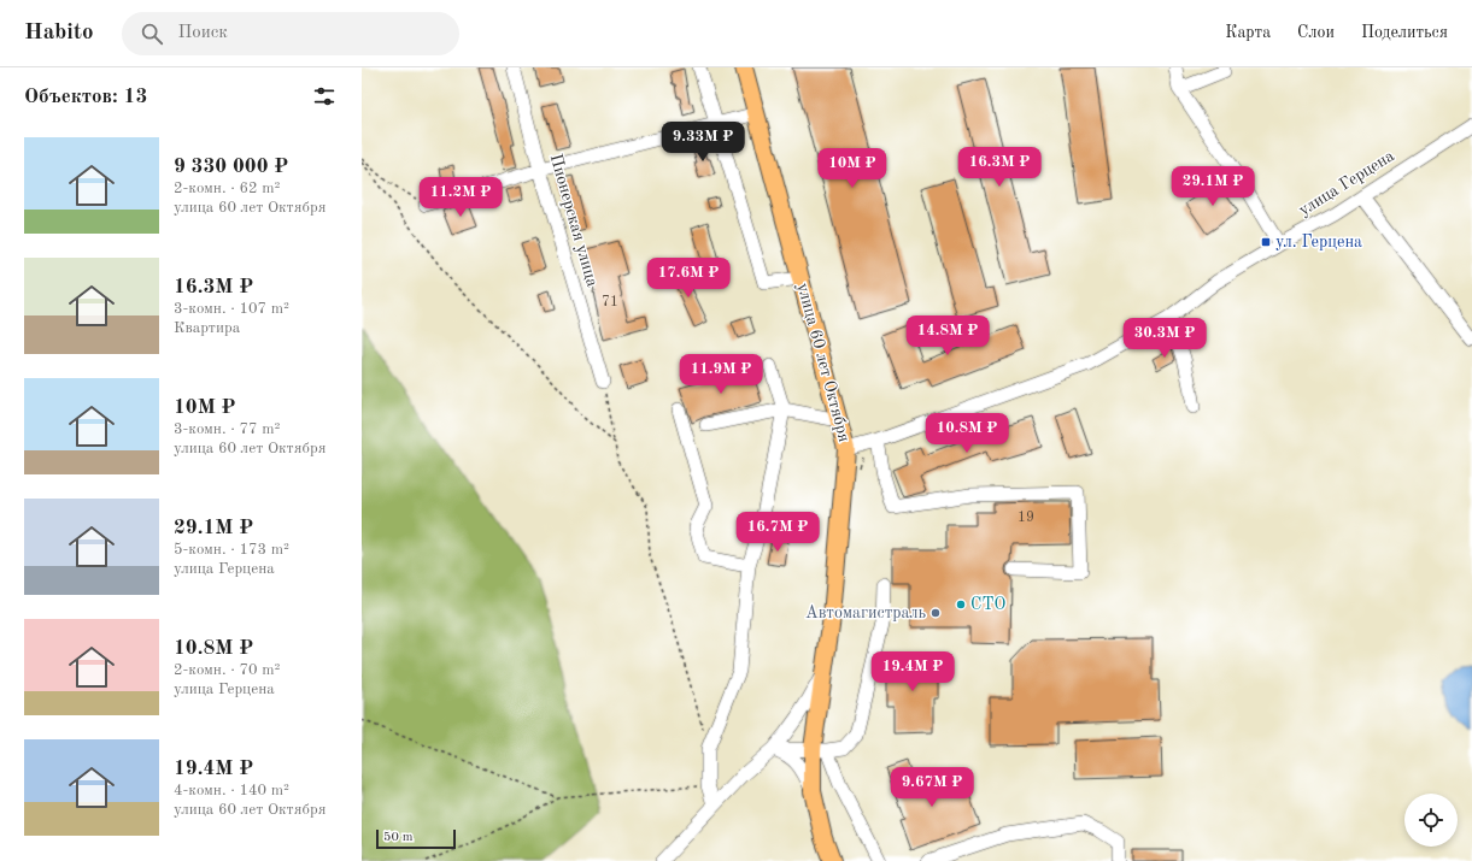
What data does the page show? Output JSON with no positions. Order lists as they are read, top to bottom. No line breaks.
{"streets":{"main road":["улица 60 лет Октября"],"street":["улица Герцена","Пионерская улица"]},"crossings":[["улица Герцена","улица 60 лет Октября"]],"places":{"transit":["ул. Герцена"],"other":["СТО","Автомагистраль"]},"house_numbers":["71","19"],"scale_bar":"50 m","page":{"header":"Habito","search":"Поиск","nav":["Карта","Слои","Поделиться"],"heading":"Объектов: 13","price":["9.33M ₽","16.3M ₽","10M ₽","29.1M ₽","11.2M ₽","17.6M ₽","14.8M ₽","30.3M ₽","11.9M ₽","10.8M ₽","16.7M ₽","19.4M ₽","9.67M ₽"],"list":[{"name":"9 330 000 ₽","note":"2-комн. · 62 m² · улица 60 лет Октября"},{"name":"16.3M ₽","note":"3-комн. · 107 m² · Квартира"},{"name":"10M ₽","note":"3-комн. · 77 m² · улица 60 лет Октября"},{"name":"29.1M ₽","note":"5-комн. · 173 m² · улица Герцена"},{"name":"10.8M ₽","note":"2-комн. · 70 m² · улица Герцена"},{"name":"19.4M ₽","note":"4-комн. · 140 m² · улица 60 лет Октября"}],"scale":"50 m"}}
